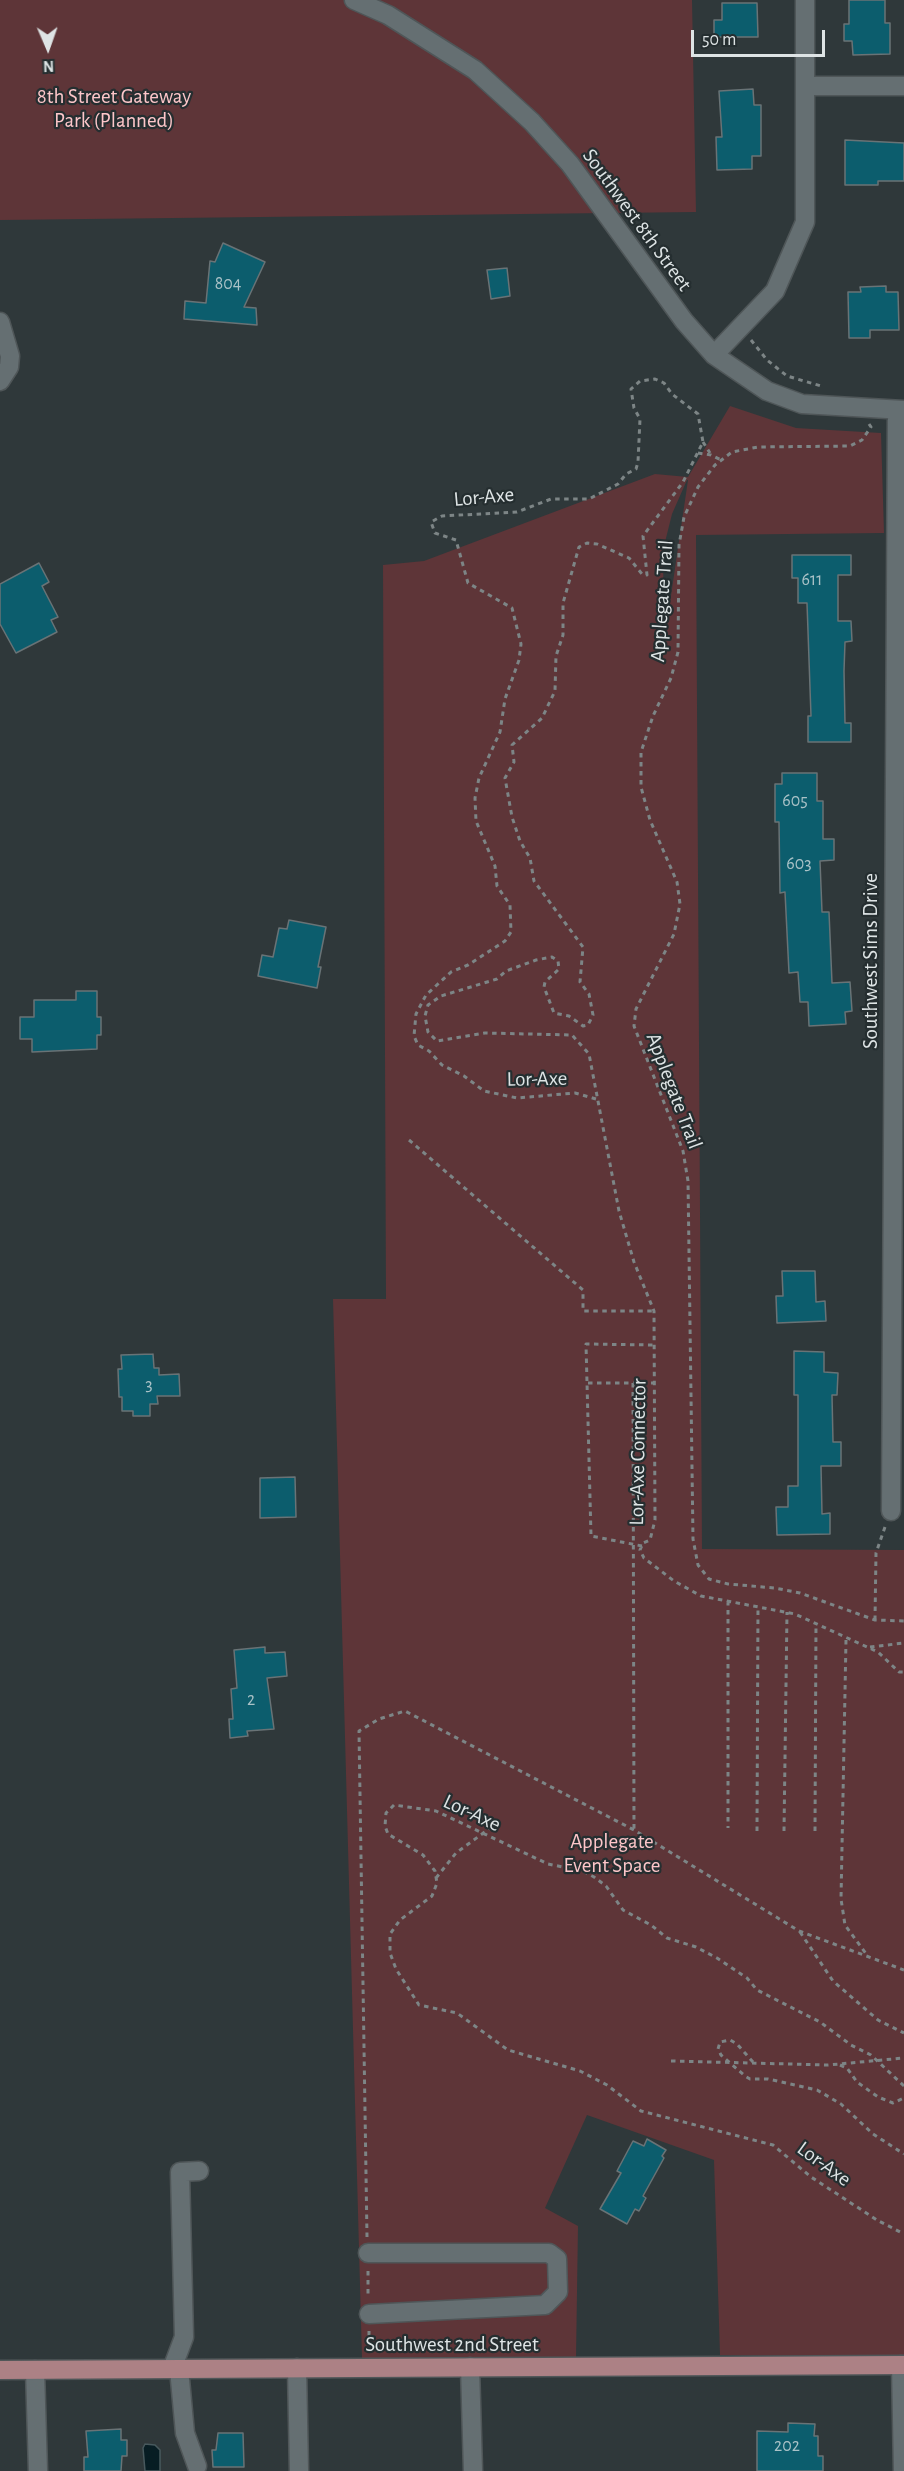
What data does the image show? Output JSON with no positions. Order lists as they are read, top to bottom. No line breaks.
{"streets":{"main road":["Southwest 2nd Street"],"street":["Southwest 8th Street","Southwest Sims Drive"],"path":["Lor-Axe","Applegate Trail","Lor-Axe Connector"]},"crossings":[["Southwest 8th Street","Southwest Sims Drive"],["Lor-Axe","Lor-Axe Connector"]],"parks":["8th Street Gateway Park (Planned)","Applegate Event Space"],"house_numbers":["804","611","605","603","3","2","202"],"scale_bar":"50 m","north":"bottom"}
